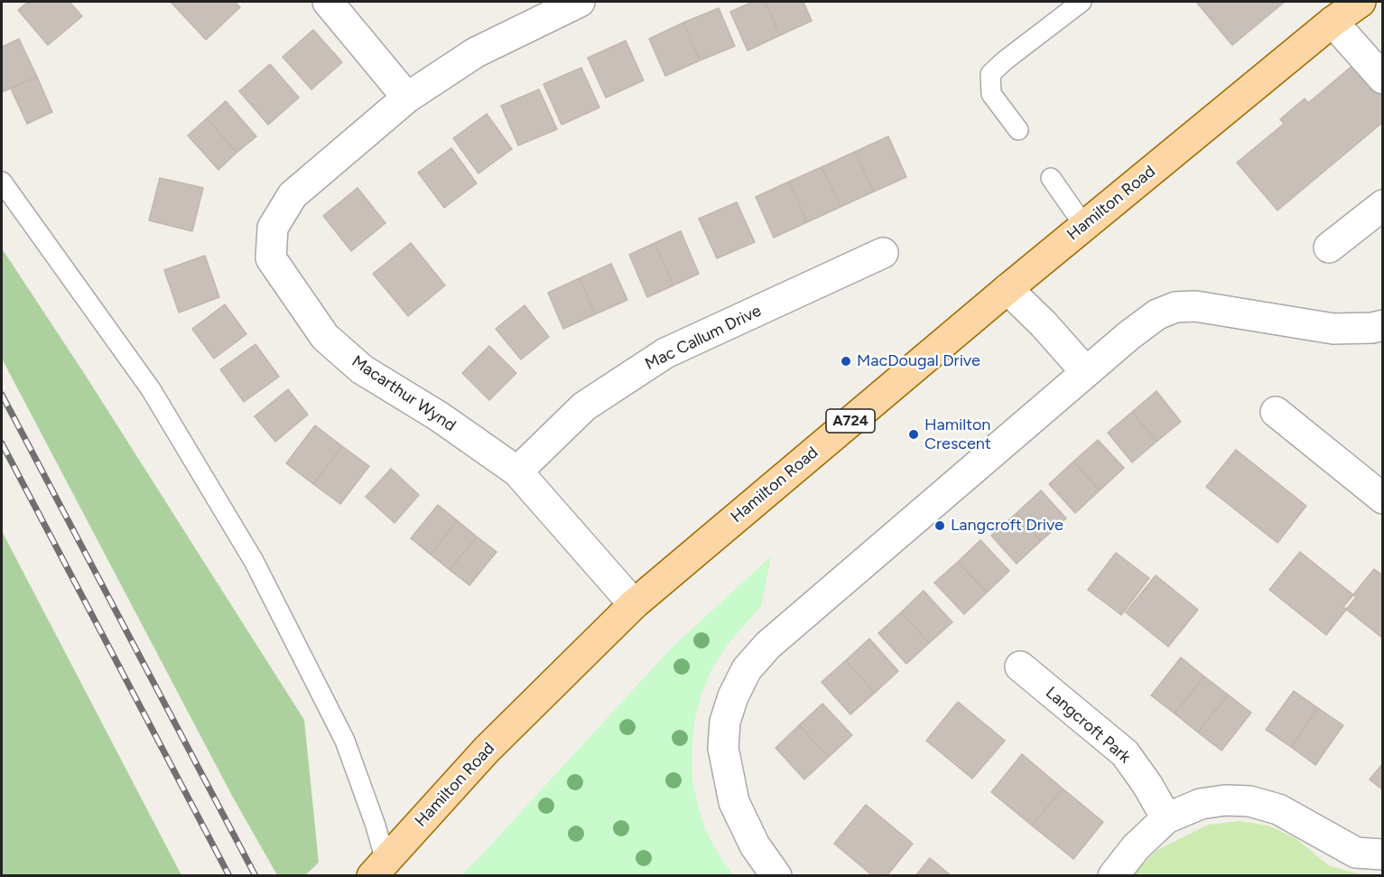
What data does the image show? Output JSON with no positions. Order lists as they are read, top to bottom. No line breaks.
{"streets":{"main road":["Hamilton Road","A724"],"street":["Mac Callum Drive","Macarthur Wynd","Langcroft Park"]},"crossings":[["Hamilton Road","Macarthur Wynd"],["Mac Callum Drive","Macarthur Wynd"]],"places":["MacDougal Drive","Hamilton Crescent","Langcroft Drive"]}
